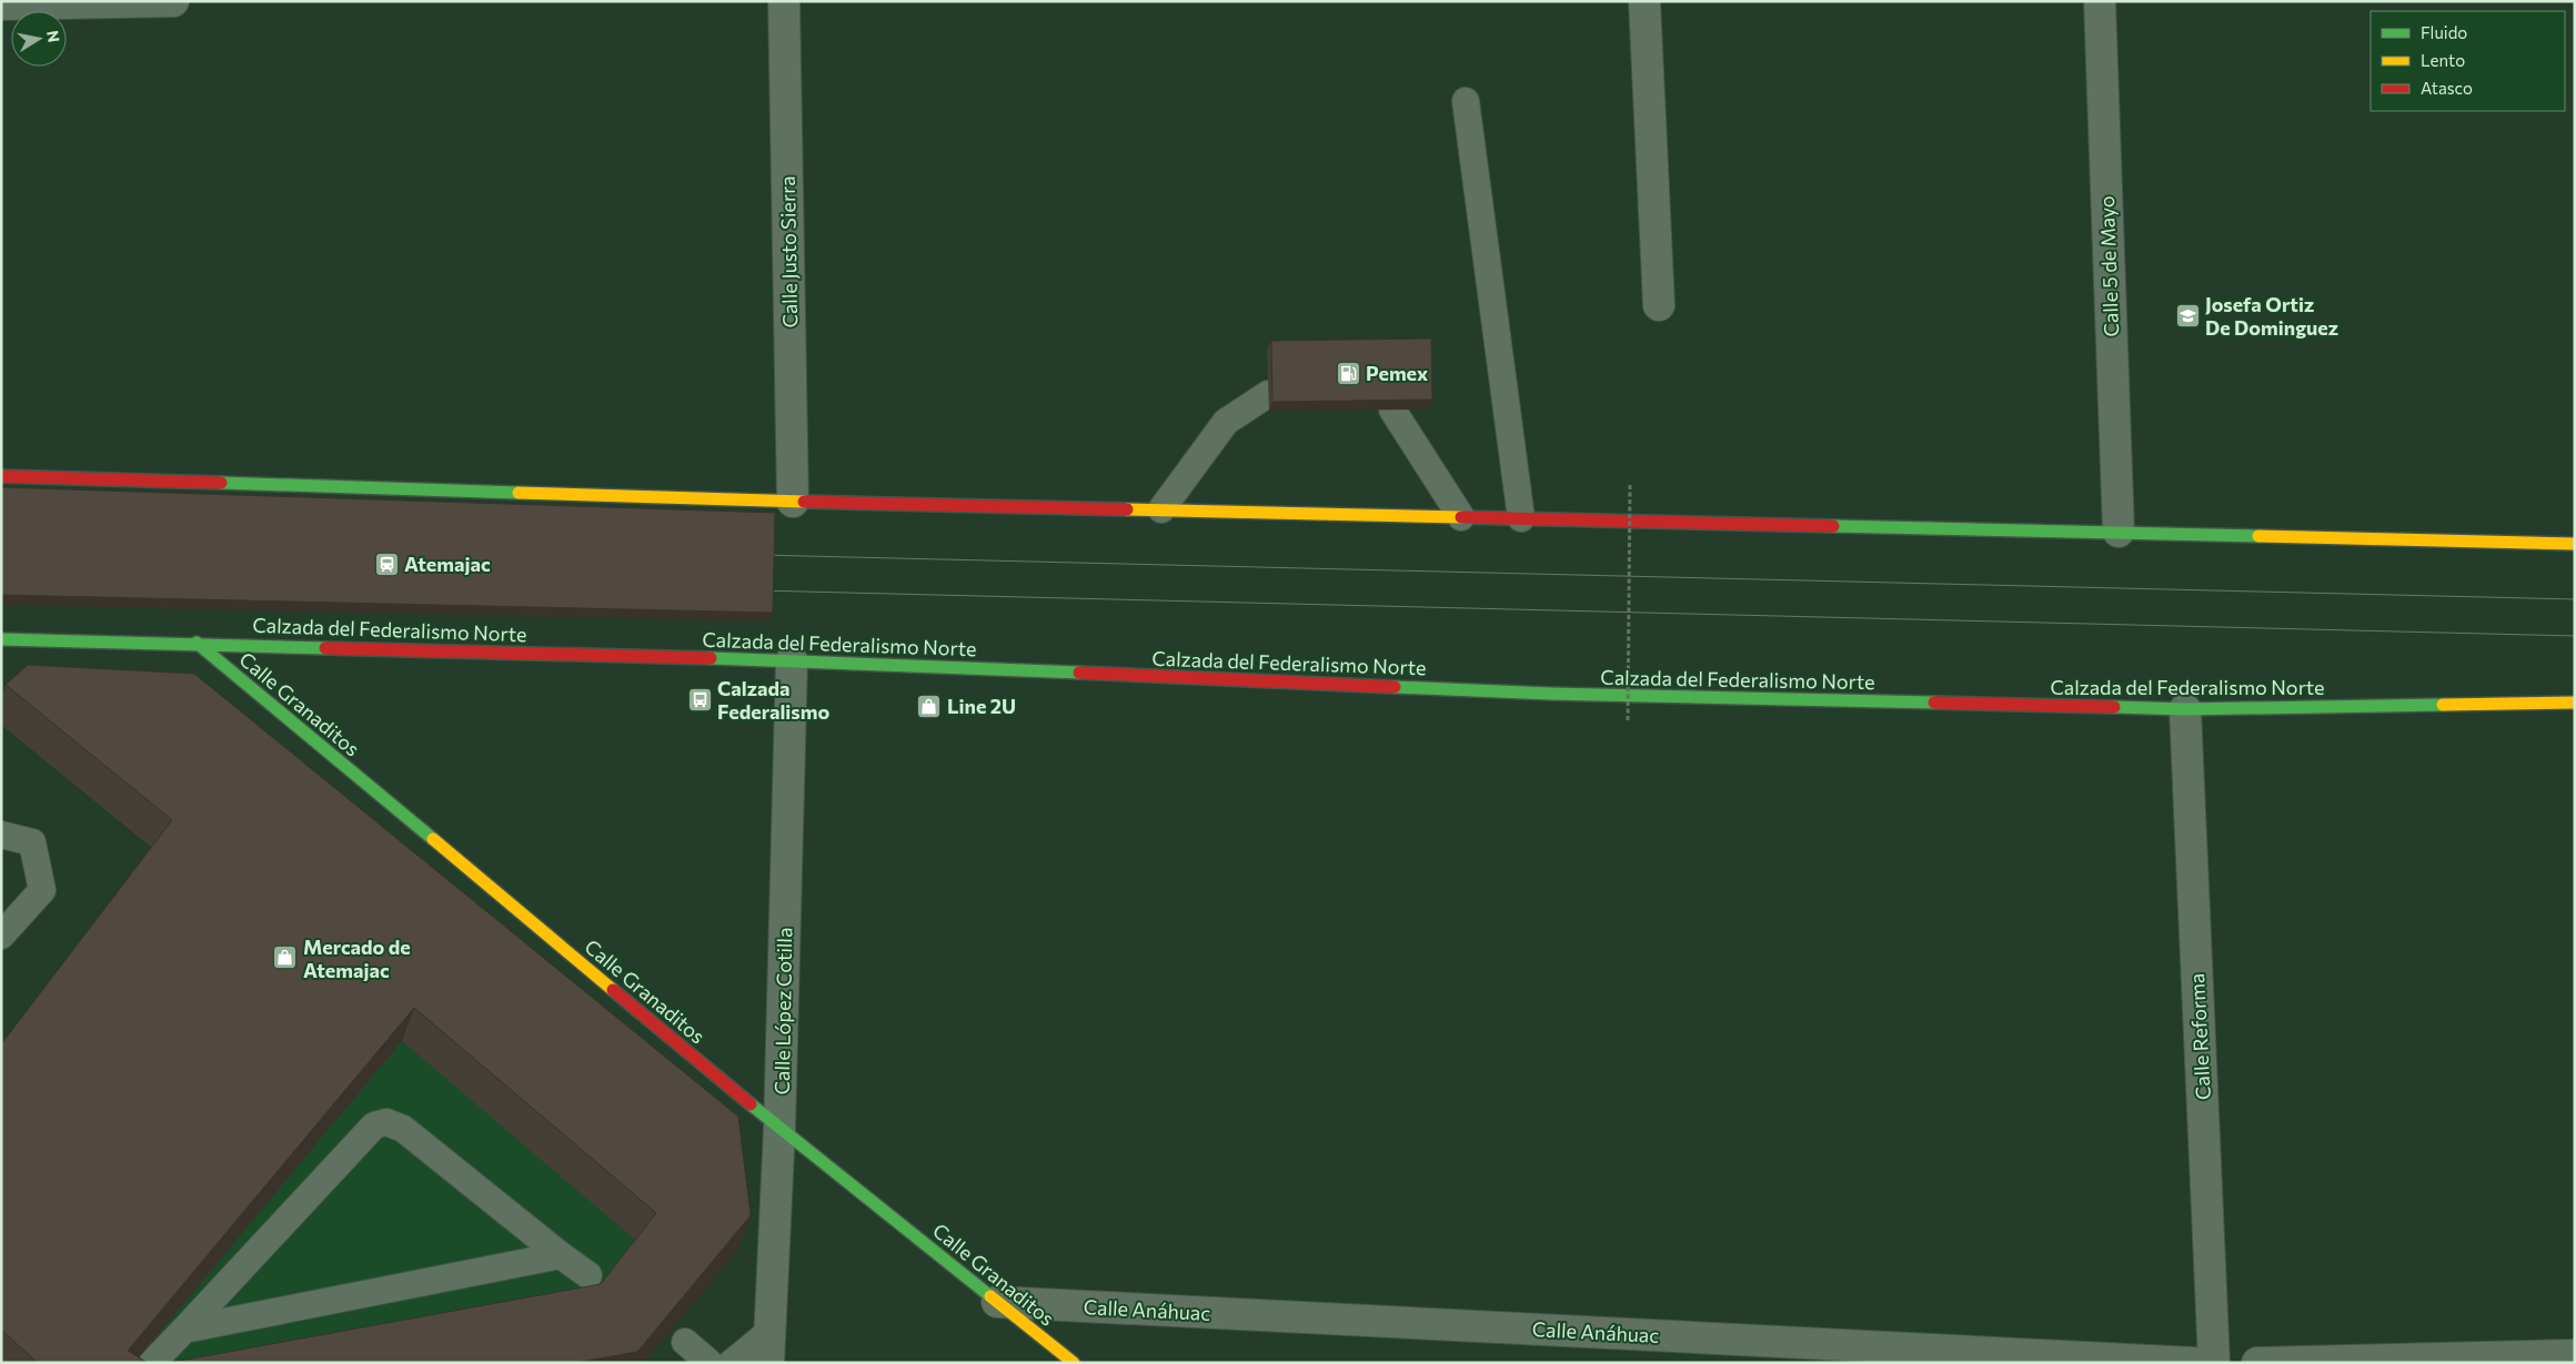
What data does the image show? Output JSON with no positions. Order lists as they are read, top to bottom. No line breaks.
{"streets":{"main road":["Calzada del Federalismo Norte","Calle Granaditos"],"street":["Calle Justo Sierra","Calle 5 de Mayo","Calle López Cotilla","Calle Reforma","Calle Anáhuac"]},"crossings":[["Calzada del Federalismo Norte","Calle Granaditos"],["Calzada del Federalismo Norte","Calle López Cotilla"],["Calzada del Federalismo Norte","Calle Reforma"],["Calle Granaditos","Calle López Cotilla"],["Calle Granaditos","Calle Anáhuac"]],"places":{"school or university":["Josefa Ortiz De Dominguez"],"fuel station":["Pemex"],"station":["Atemajac"],"bus stop":["Calzada Federalismo"],"shop":["Line 2U","Mercado de Atemajac"]},"legend":["Fluido","Lento","Atasco"],"north":"right"}
